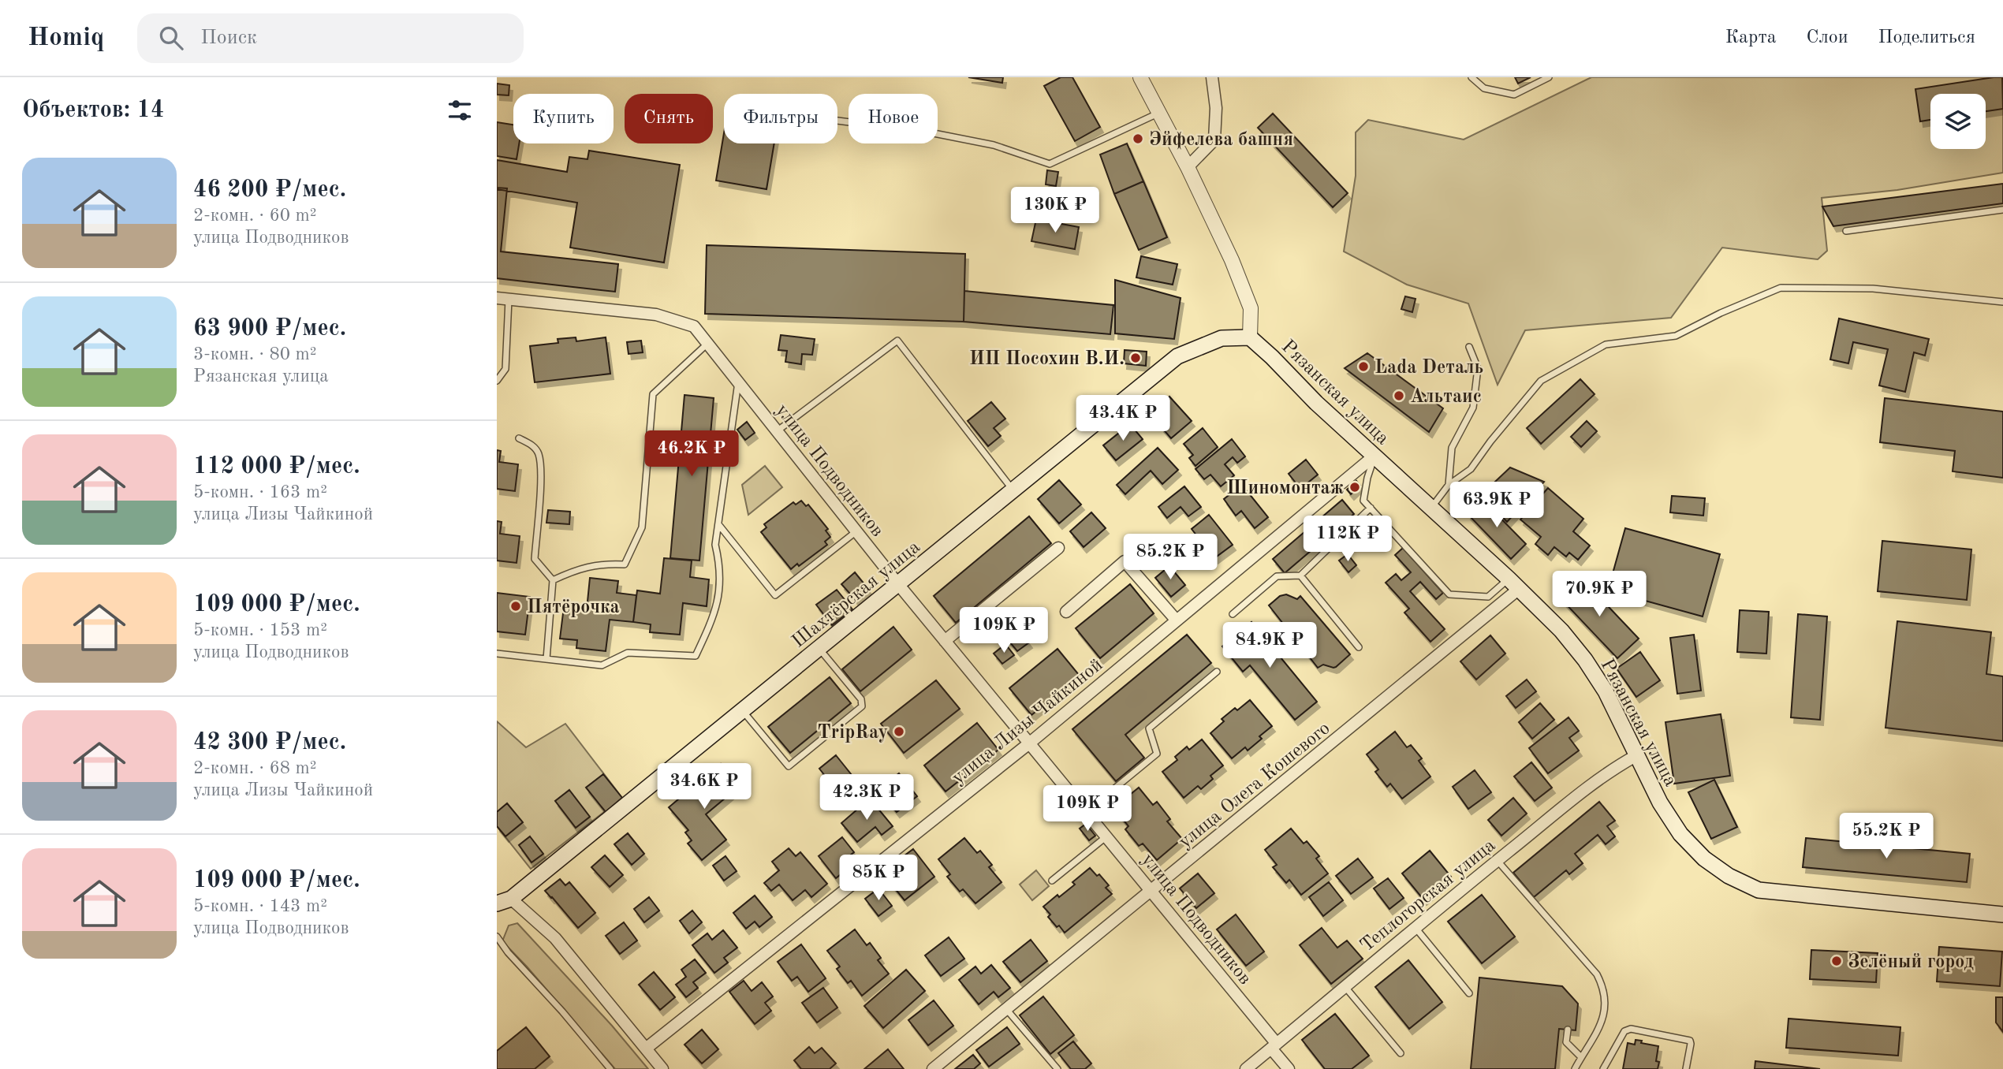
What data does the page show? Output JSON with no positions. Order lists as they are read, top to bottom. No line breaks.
{"streets":{"main road":["Рязанская улица","Шахтёрская улица"],"street":["улица Подводников","улица Лизы Чайкиной","улица Олега Кошевого","Теплогорская улица"]},"crossings":[["Рязанская улица","Шахтёрская улица"],["Рязанская улица","улица Лизы Чайкиной"],["Рязанская улица","улица Олега Кошевого"],["Рязанская улица","Теплогорская улица"],["улица Подводников","Шахтёрская улица"],["улица Подводников","улица Лизы Чайкиной"],["улица Подводников","улица Олега Кошевого"],["улица Подводников","Теплогорская улица"]],"places":["Эйфелева башня","ИП Посохин В.И.","Lada Dеталь","Альтаис","Шиномонтаж","Пятёрочка","TripRay","Зелёный город"],"page":{"header":"Homiq","search":"Поиск","nav":["Карта","Слои","Поделиться"],"heading":"Объектов: 14","chip":["Купить","Снять","Фильтры","Новое"],"list":[{"name":"46 200 ₽/мес.","note":"2-комн. · 60 m² · улица Подводников"},{"name":"63 900 ₽/мес.","note":"3-комн. · 80 m² · Рязанская улица"},{"name":"112 000 ₽/мес.","note":"5-комн. · 163 m² · улица Лизы Чайкиной"},{"name":"109 000 ₽/мес.","note":"5-комн. · 153 m² · улица Подводников"},{"name":"42 300 ₽/мес.","note":"2-комн. · 68 m² · улица Лизы Чайкиной"},{"name":"109 000 ₽/мес.","note":"5-комн. · 143 m² · улица Подводников"}],"price":["130K ₽","43.4K ₽","46.2K ₽","63.9K ₽","112K ₽","85.2K ₽","70.9K ₽","109K ₽","84.9K ₽","34.6K ₽","42.3K ₽","109K ₽","55.2K ₽","85K ₽"]}}
